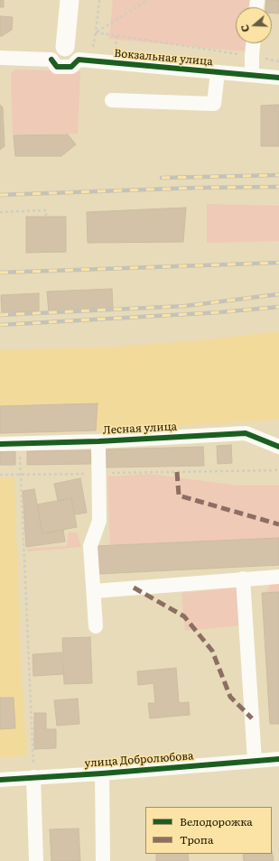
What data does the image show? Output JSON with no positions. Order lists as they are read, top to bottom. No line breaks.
{"streets":{"street":["Вокзальная улица","Лесная улица","улица Добролюбова"]},"legend":["Велодорожка","Тропа"],"north":"left"}
